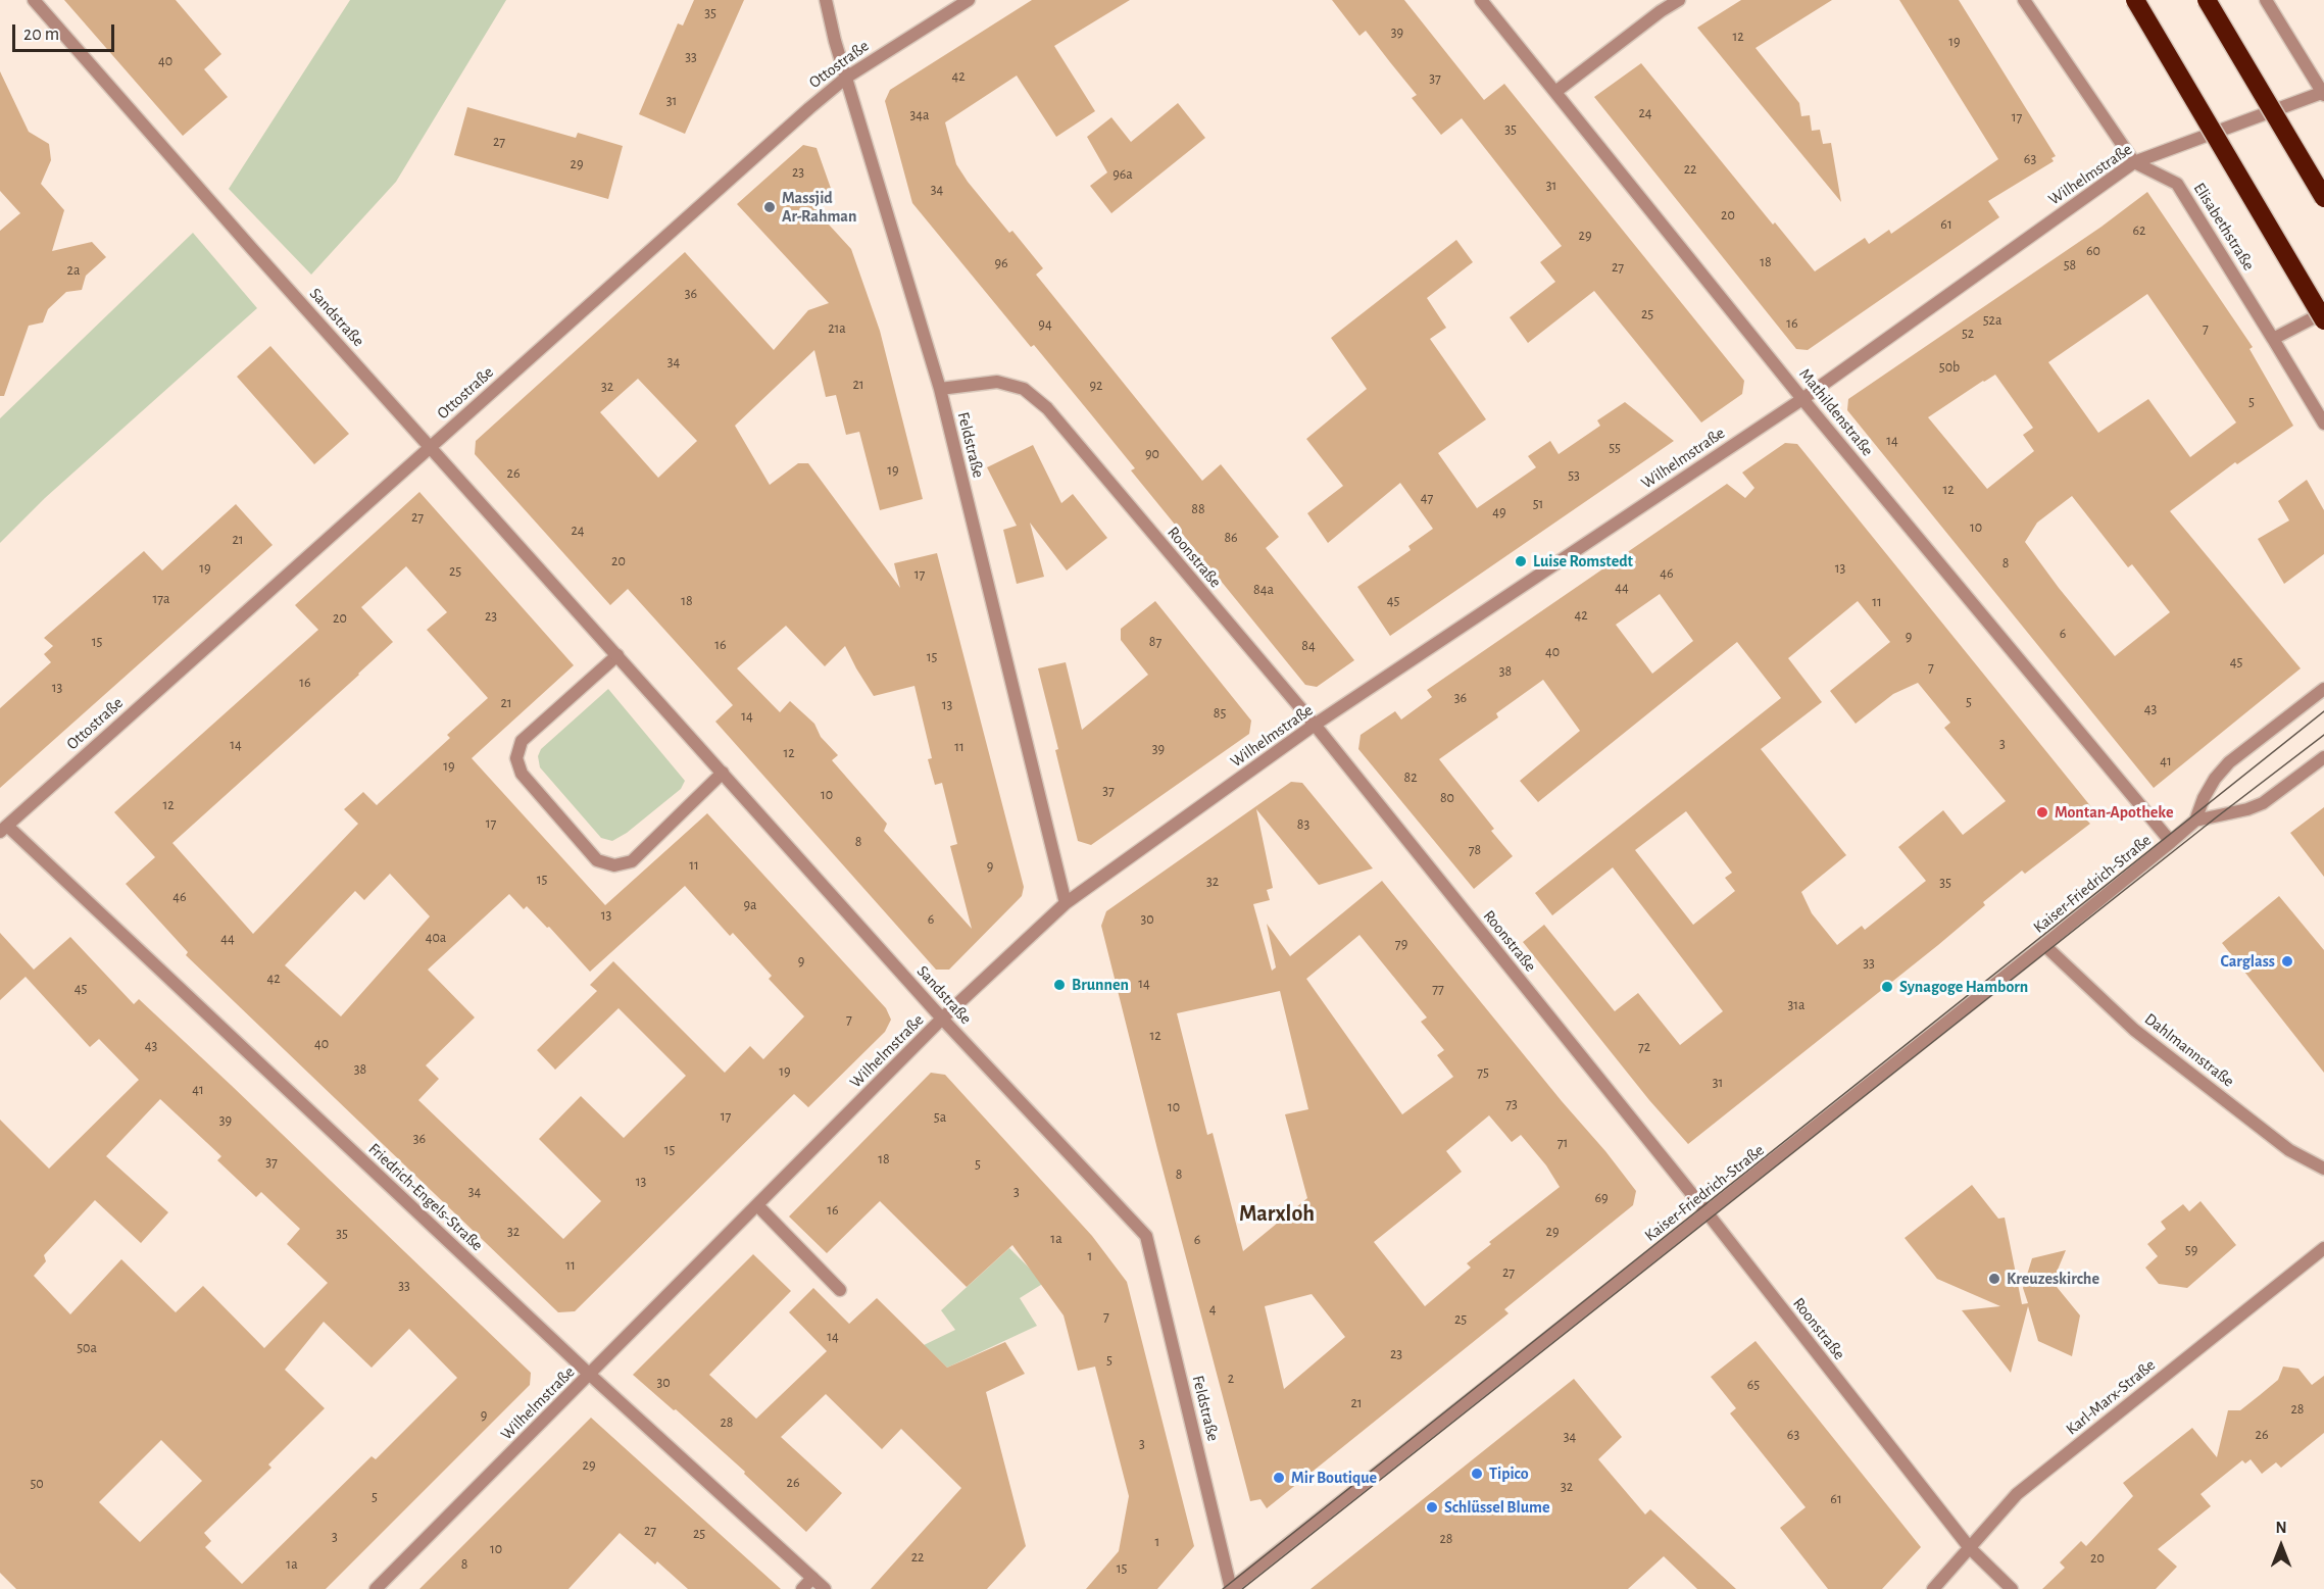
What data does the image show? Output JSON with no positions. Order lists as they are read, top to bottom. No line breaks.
{"streets":{"street":["Ottostraße","Wilhelmstraße","Elisabethstraße","Sandstraße","Mathildenstraße","Feldstraße","Roonstraße","Kaiser-Friedrich-Straße","Dahlmannstraße","Friedrich-Engels-Straße","Karl-Marx-Straße"]},"crossings":[["Ottostraße","Sandstraße"],["Ottostraße","Feldstraße"],["Ottostraße","Friedrich-Engels-Straße"],["Wilhelmstraße","Elisabethstraße"],["Wilhelmstraße","Sandstraße"],["Wilhelmstraße","Mathildenstraße"],["Wilhelmstraße","Feldstraße"],["Wilhelmstraße","Roonstraße"],["Wilhelmstraße","Friedrich-Engels-Straße"],["Sandstraße","Feldstraße"],["Mathildenstraße","Kaiser-Friedrich-Straße"],["Feldstraße","Roonstraße"],["Feldstraße","Kaiser-Friedrich-Straße"],["Roonstraße","Kaiser-Friedrich-Straße"],["Roonstraße","Karl-Marx-Straße"],["Kaiser-Friedrich-Straße","Dahlmannstraße"]],"districts":["Marxloh"],"places":["Massjid Ar-Rahman","Luise Romstedt","Montan-Apotheke","Carglass","Brunnen","Synagoge Hamborn","Kreuzeskirche","Tipico","Mir Boutique","Schlüssel Blume"],"house_numbers":["35","39","12","19","33","40","42","37","31","24","34a","17","35","27","63","29","22","23","96a","31","34","20","61","62","29","60","18","96","58","27","2a","36","25","52a","16","94","21a","7","52","34","50b","21","92","32","5","14","55","90","19","26","53","12","47","51","88","49","27","10","24","86","21","20","8","19","13","25","46","17","44","84a","17a","18","45","11","42","23","20","6","9","15","87","16","84","40","15","45","7","38","16","13","36","5","21","13","43","85","14","3","14","11","39","12","41","19","82","37","10","80","12","17","83","8","78","11","9","15","32","35","46","9a","13","6","30","40a","44","79","9","33","42","14","45","77","31a","7","12","40","43","72","38","19","75","31","41","73","10","17","5a","39","36","71","15","18","37","5","8","13","34","3","69","16","32","29","35","1a","6","59","1","11","27","33","4","7","25","14","50a","23","5","2","30","65","21","28","9","28","63","26","34","3","29","26","50","32","5","61","27","25","3","28","1","10","22","20","1a","8","15"],"scale_bar":"20 m","north":"top"}
